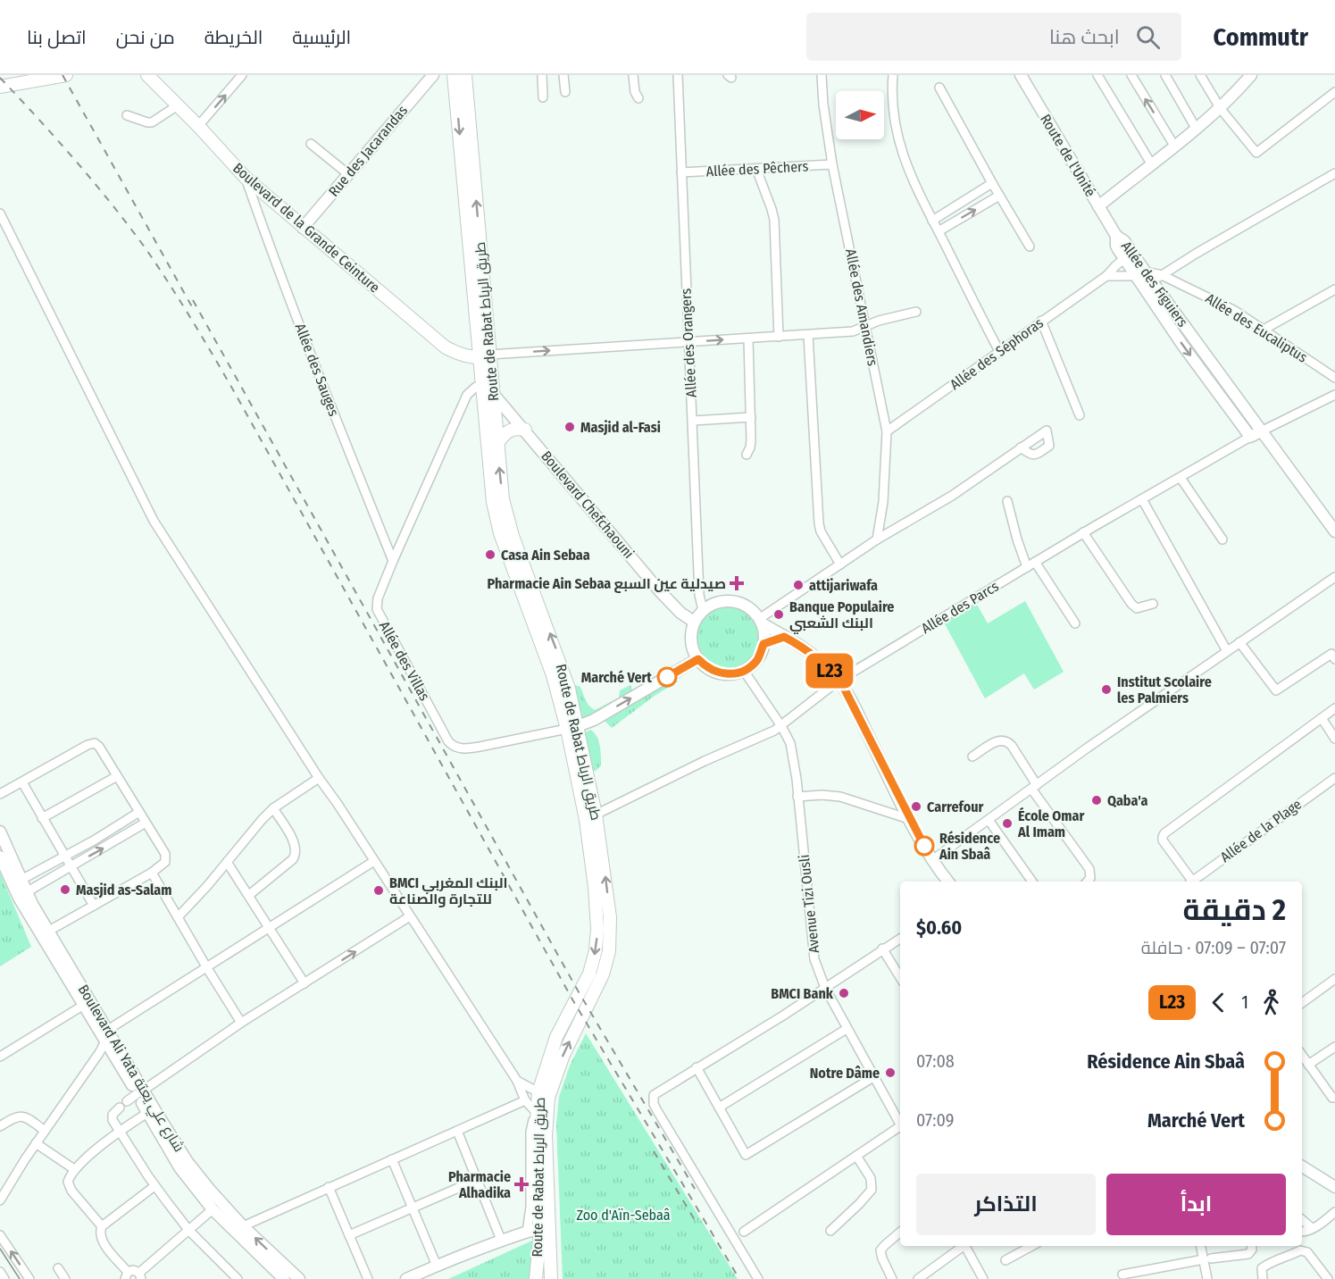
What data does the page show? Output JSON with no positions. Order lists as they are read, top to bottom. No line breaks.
{"streets":{"main road":["Boulevard de la Grande Ceinture","Route de Rabat طريق الرباط"],"street":["Rue des Jacarandas","Route de l'Unité","Allée des Pêchers","Allée des Figuiers","Allée des Amandiers","Allée des Eucaliptus","Allée des Orangers","Allée des Séphoras","Allée des Sauges","Boulevard Chefchaouni","Allée des Parcs","Allée des Villas","Allée de la Plage","Avenue Tizi Ousli","Boulevard Ali Yata شارع علي يعتة"]},"crossings":[["Rue des Jacarandas","Boulevard de la Grande Ceinture"],["Route de l'Unité","Allée des Figuiers"],["Allée des Pêchers","Allée des Amandiers"],["Allée des Pêchers","Allée des Orangers"],["Boulevard de la Grande Ceinture","Route de Rabat طريق الرباط"],["Boulevard de la Grande Ceinture","Allée des Sauges"],["Allée des Figuiers","Allée des Eucaliptus"],["Allée des Figuiers","Allée des Séphoras"],["Allée des Figuiers","Allée des Parcs"],["Allée des Amandiers","Allée des Séphoras"],["Route de Rabat طريق الرباط","Boulevard Chefchaouni"],["Route de Rabat طريق الرباط","Allée des Parcs"],["Route de Rabat طريق الرباط","Allée des Villas"],["Allée des Orangers","Boulevard Chefchaouni"],["Allée des Orangers","Allée des Villas"],["Allée des Orangers","Avenue Tizi Ousli"],["Allée des Sauges","Allée des Villas"],["Boulevard Chefchaouni","Allée des Villas"],["Boulevard Chefchaouni","Avenue Tizi Ousli"],["Allée des Parcs","Avenue Tizi Ousli"],["Allée des Villas","Avenue Tizi Ousli"]],"parks":["Zoo d'Aïn-Sebaâ"],"places":{"other":["Masjid al-Fasi","Casa Ain Sebaa","attijariwafa","Banque Populaire البنك الشعبي","Marché Vert","Institut Scolaire les Palmiers","Qaba'a","Carrefour","École Omar Al Imam","Résidence Ain Sbaâ","Masjid as-Salam","BMCI البنك المغربي للتجارة والصناعة","BMCI Bank","Notre Dâme"],"health":["Pharmacie Ain Sebaa صيدلية عين السبع","Pharmacie Alhadika"]},"lines":["bus line L23"],"north":"right","page":{"header":"Commutr","search":"ابحث هنا","nav":["الرئيسية","الخريطة","من نحن","اتصل بنا"],"on_map":"L23","heading":["2 دقيقة","07:07 – 07:09 · حافلة","$0.60"],"legs":["1","L23"],"list":[{"name":"Résidence Ain Sbaâ","value":"07:08"},{"name":"Marché Vert","value":"07:09"}],"buttons":["ابدأ","التذاكر"]}}
